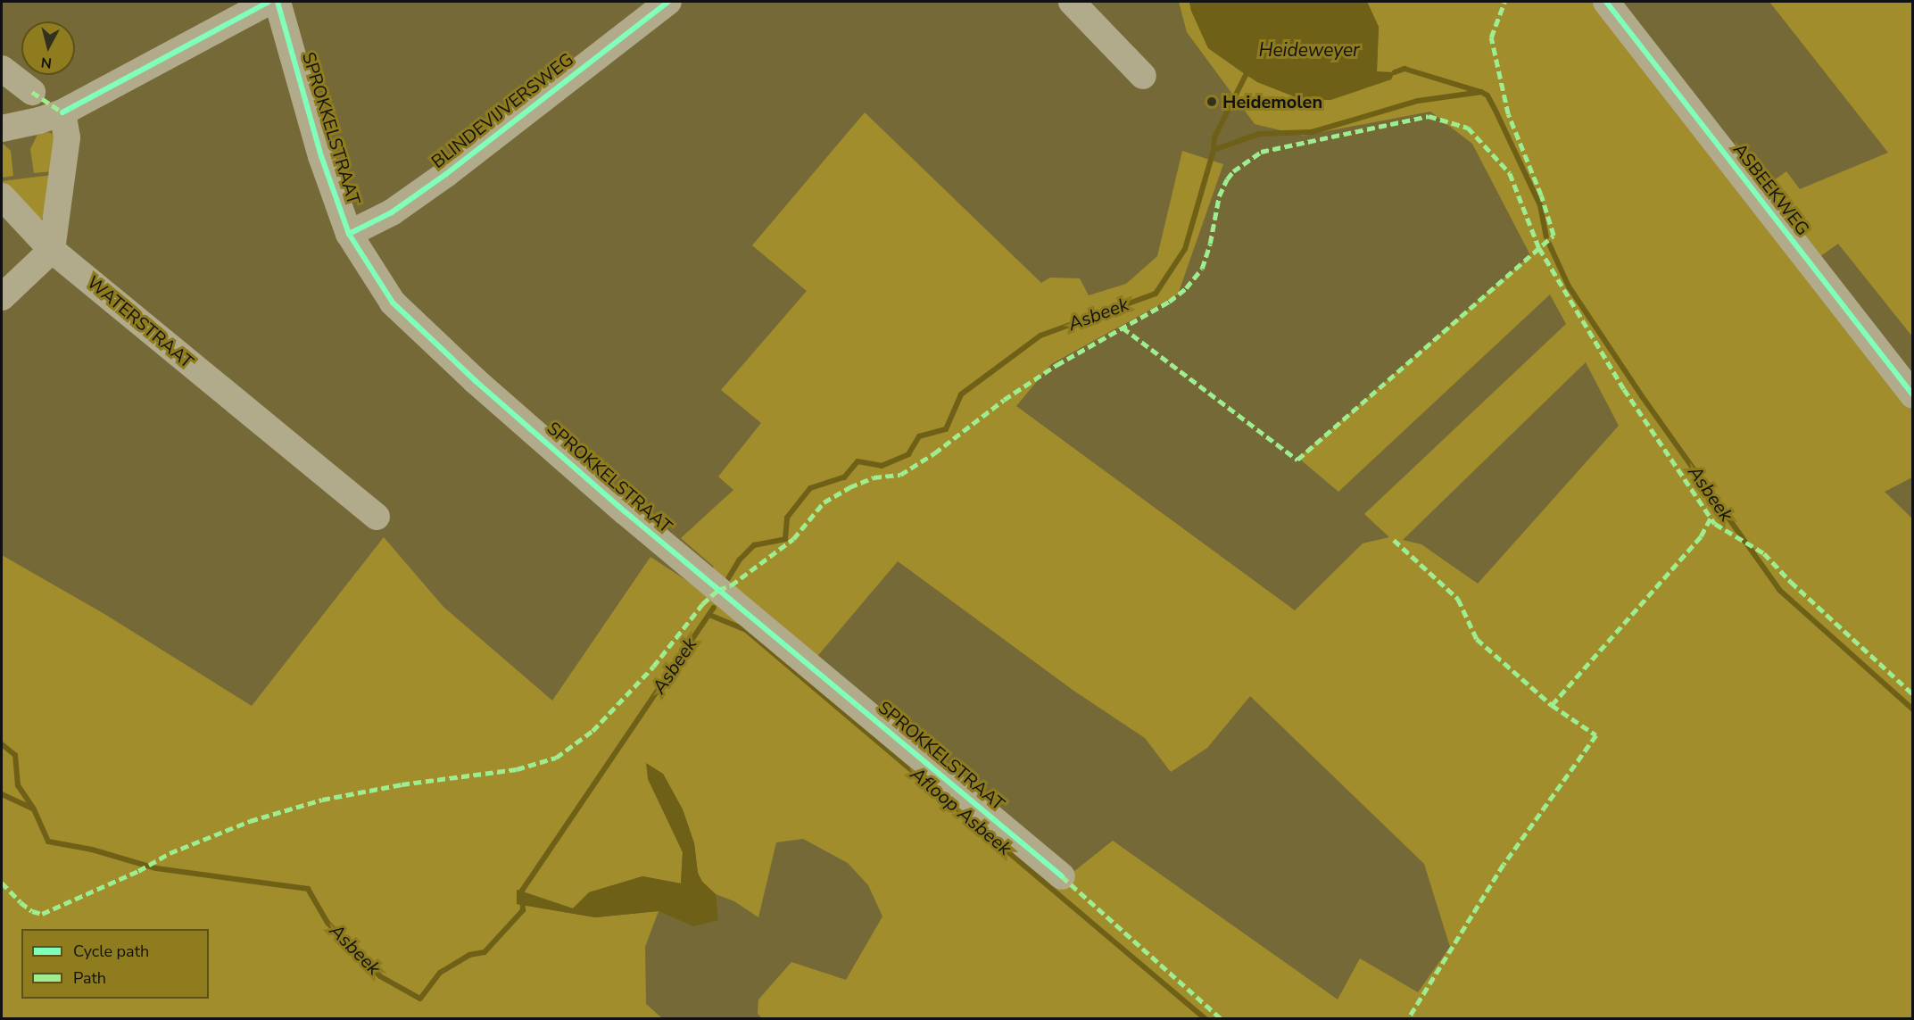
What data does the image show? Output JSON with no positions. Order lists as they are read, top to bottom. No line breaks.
{"streets":{"street":["BLINDEVIJVERSWEG","SPROKKELSTRAAT","ASBEEKWEG","WATERSTRAAT"]},"crossings":[["BLINDEVIJVERSWEG","SPROKKELSTRAAT"]],"water":["Heideweyer","Asbeek","Afloop Asbeek"],"places":["Heidemolen"],"legend":["Cycle path","Path"],"north":"bottom"}
